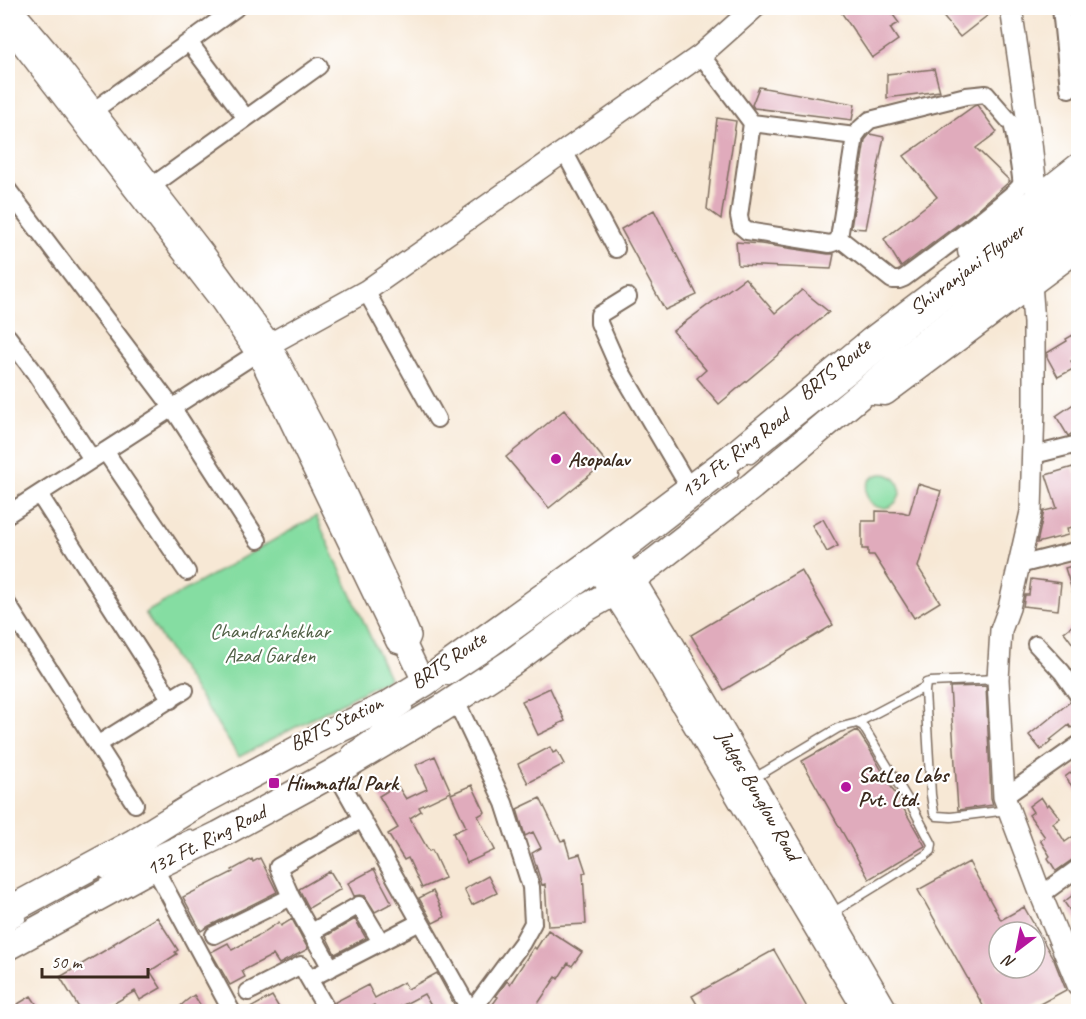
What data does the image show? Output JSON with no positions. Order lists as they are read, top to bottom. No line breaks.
{"streets":{"main road":["Shivranjani Flyover","132 Ft. Ring Road","Judges Bunglow Road"],"lane":["BRTS Route","BRTS Station"]},"crossings":[["Shivranjani Flyover","132 Ft. Ring Road"],["BRTS Route","132 Ft. Ring Road"],["BRTS Route","BRTS Station"],["132 Ft. Ring Road","BRTS Station"],["132 Ft. Ring Road","Judges Bunglow Road"]],"parks":["Chandrashekhar Azad Garden"],"places":{"other":["Asopalav","SatLeo Labs Pvt. Ltd."],"transit":["Himmatlal Park"]},"scale_bar":"50 m","north":"bottom left"}
